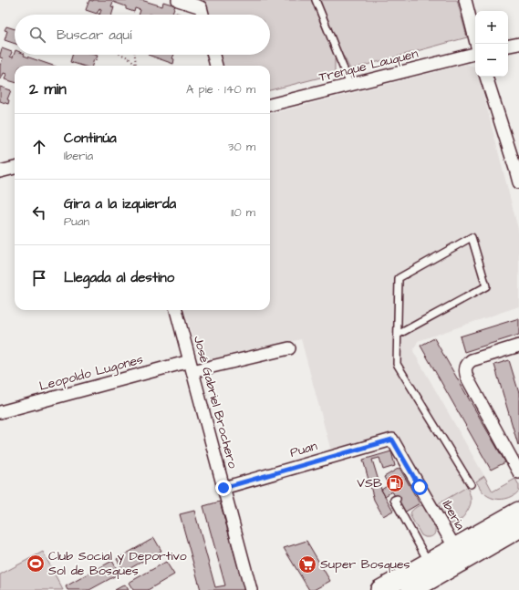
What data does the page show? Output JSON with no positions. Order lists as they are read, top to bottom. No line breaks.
{"streets":{"street":["Trenque Lauquen","Leopoldo Lugones","José Gabriel Brochero","Puan","Iberia"]},"crossings":[["Leopoldo Lugones","José Gabriel Brochero"],["José Gabriel Brochero","Puan"],["Puan","Iberia"]],"places":{"fuel station":["VSB"],"sports":["Club Social y Deportivo Sol de Bosques"],"supermarket":["Super Bosques"]},"page":{"map_buttons":["+","−"],"search":"Buscar aquí","heading":["2 min","A pie · 140 m"],"list":[["Continúa","Iberia","30 m"],["Gira a la izquierda","Puan","110 m"],"Llegada al destino"]}}
